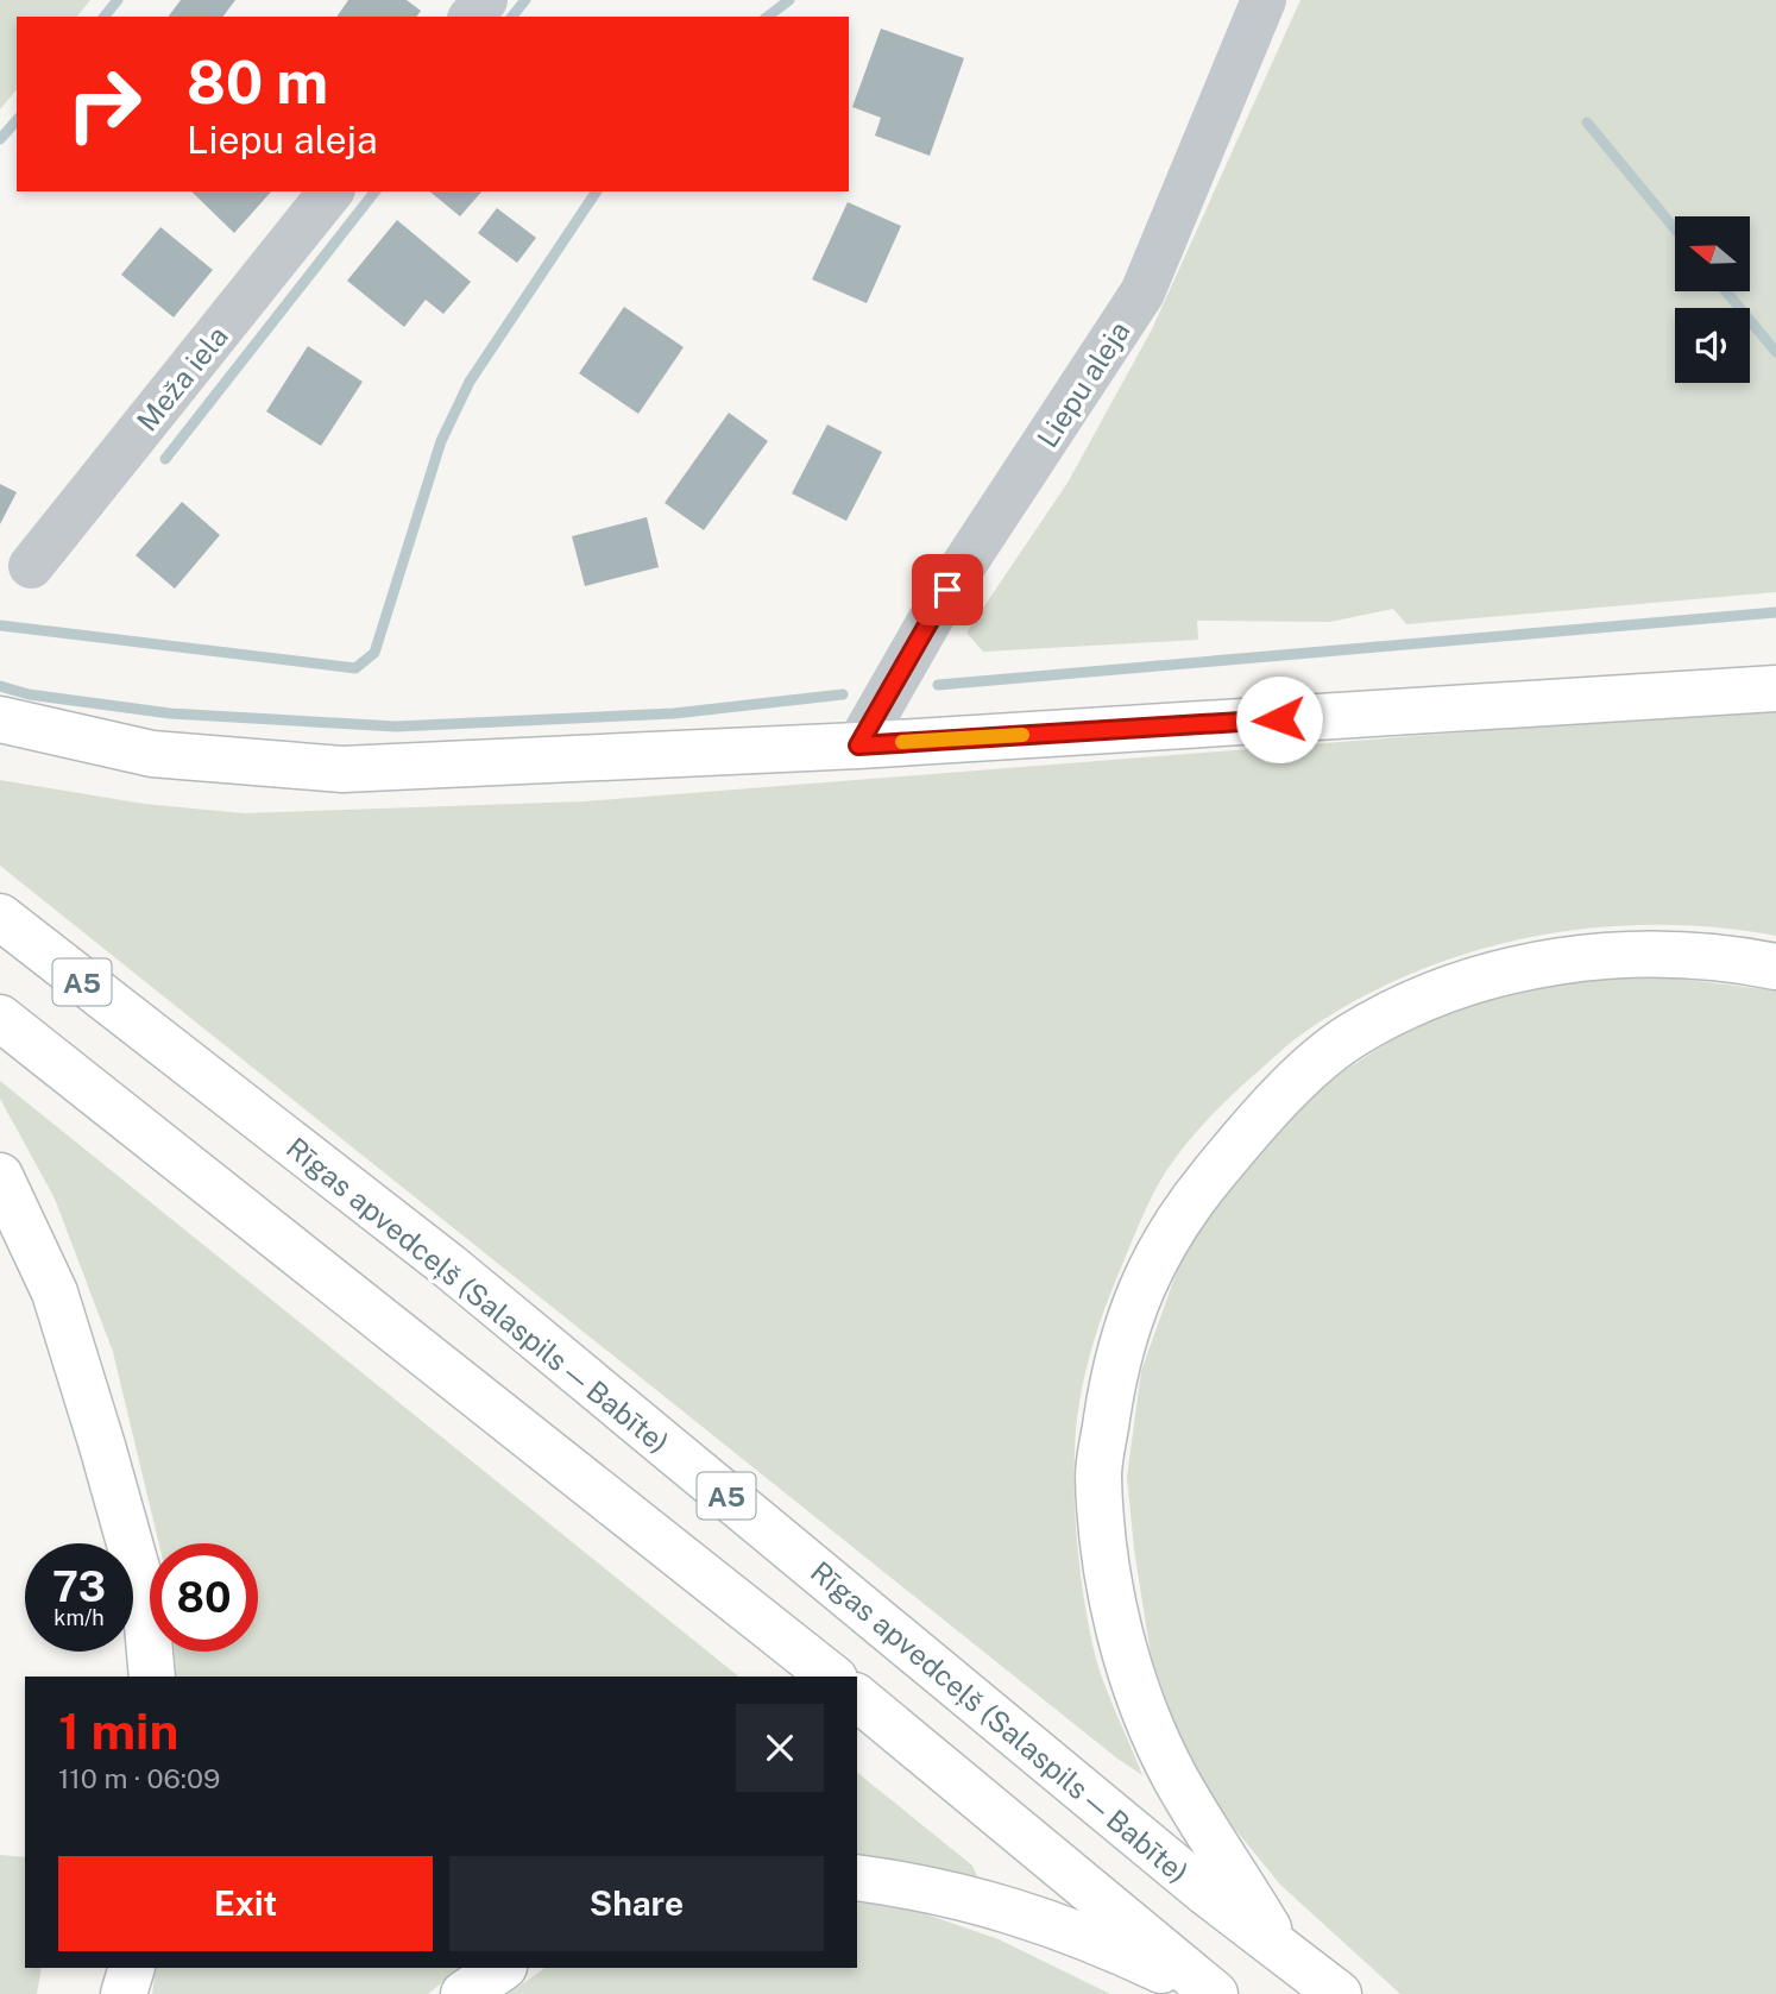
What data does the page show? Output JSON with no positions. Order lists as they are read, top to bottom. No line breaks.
{"streets":{"highway":["A5","Rīgas apvedceļš (Salaspils — Babīte)"],"street":["Meža iela","Liepu aleja"]},"north":"left","page":{"turn":["80 m","Liepu aleja"],"speed":"73 km/h","limit":"80","heading":["1 min","110 m · 06:09"],"buttons":["Exit","Share"]}}
